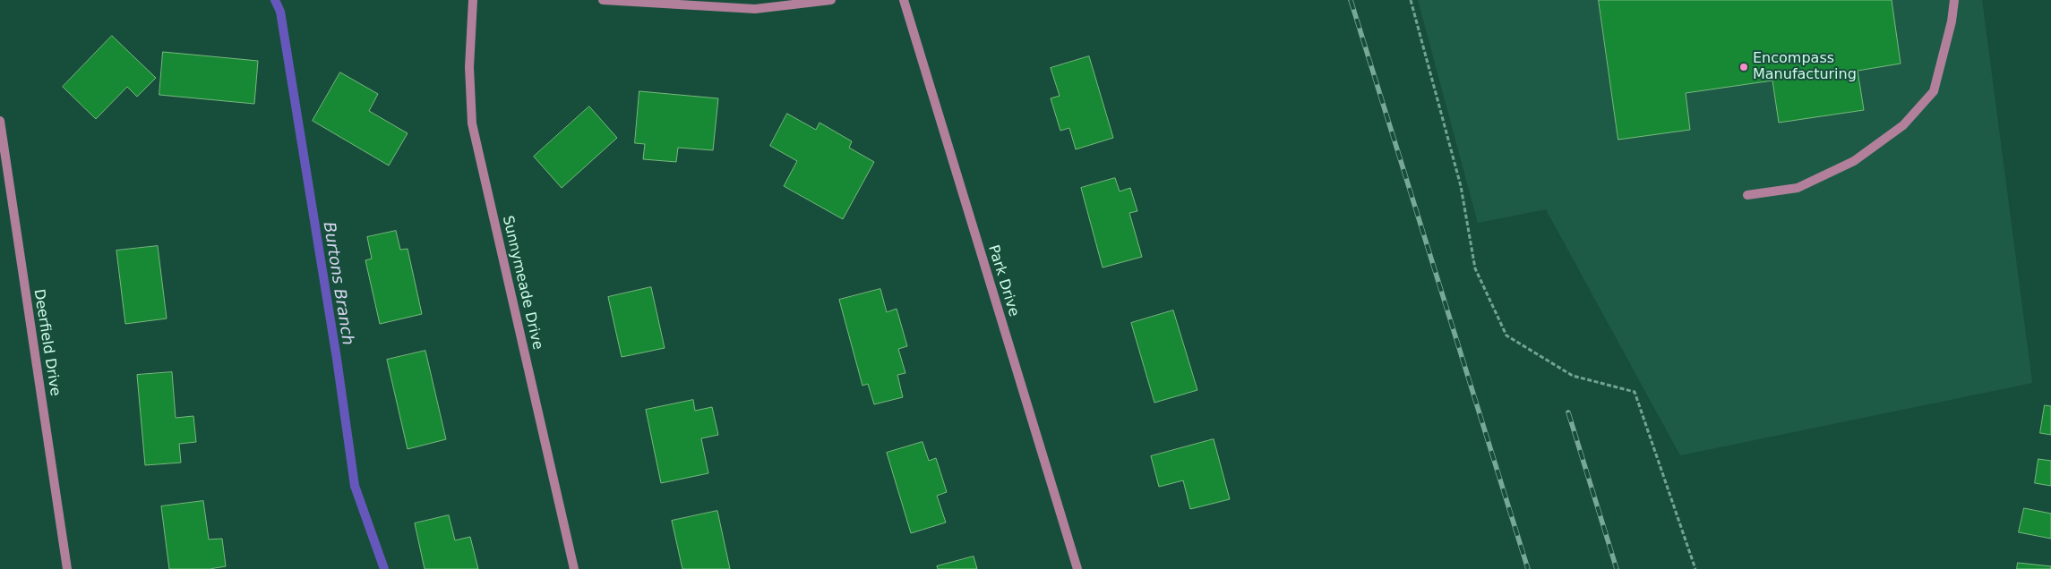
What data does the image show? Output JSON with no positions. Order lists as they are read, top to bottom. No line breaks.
{"streets":{"street":["Park Drive","Sunnymeade Drive","Deerfield Drive"]},"water":["Burtons Branch"],"places":["Encompass Manufacturing"]}
